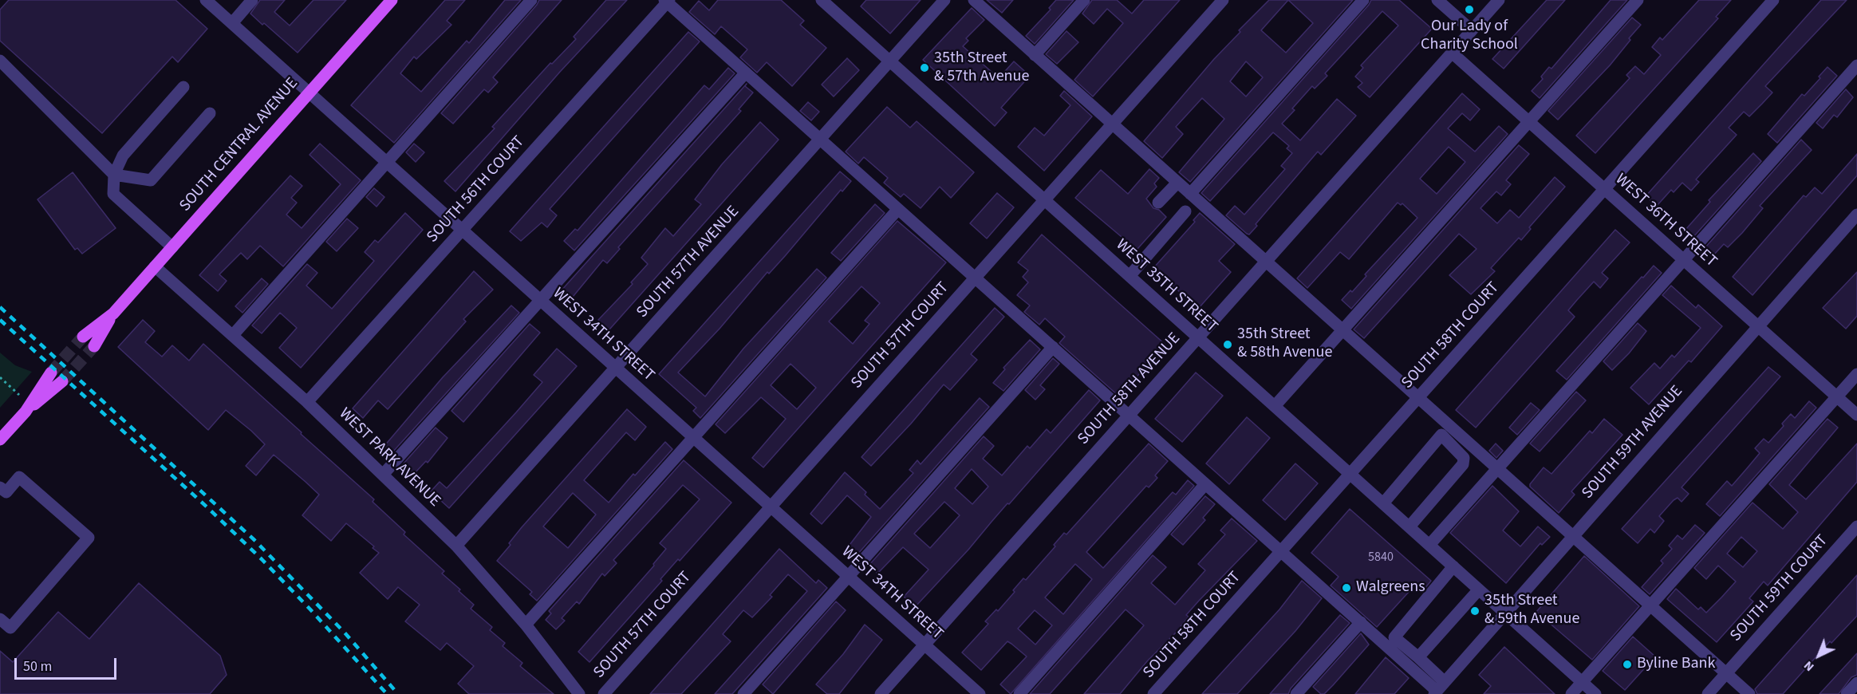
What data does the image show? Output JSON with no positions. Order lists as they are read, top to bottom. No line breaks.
{"streets":{"main road":["SOUTH CENTRAL AVENUE"],"street":["SOUTH 56TH COURT","WEST 36TH STREET","SOUTH 57TH AVENUE","WEST 35TH STREET","WEST 34TH STREET","SOUTH 57TH COURT","SOUTH 58TH COURT","SOUTH 58TH AVENUE","SOUTH 59TH AVENUE","WEST PARK AVENUE","SOUTH 59TH COURT"]},"crossings":[["SOUTH CENTRAL AVENUE","WEST 34TH STREET"],["SOUTH CENTRAL AVENUE","WEST PARK AVENUE"],["SOUTH 56TH COURT","WEST 34TH STREET"],["SOUTH 56TH COURT","WEST PARK AVENUE"],["WEST 36TH STREET","SOUTH 58TH COURT"],["WEST 36TH STREET","SOUTH 58TH AVENUE"],["WEST 36TH STREET","SOUTH 59TH AVENUE"],["SOUTH 57TH AVENUE","WEST 35TH STREET"],["SOUTH 57TH AVENUE","WEST 34TH STREET"],["SOUTH 57TH AVENUE","WEST PARK AVENUE"],["WEST 35TH STREET","SOUTH 57TH COURT"],["WEST 35TH STREET","SOUTH 58TH COURT"],["WEST 35TH STREET","SOUTH 58TH AVENUE"],["WEST 35TH STREET","SOUTH 59TH AVENUE"],["WEST 34TH STREET","SOUTH 57TH COURT"],["WEST 34TH STREET","SOUTH 58TH AVENUE"]],"places":["Our Lady of Charity School","35th Street & 57th Avenue","35th Street & 58th Avenue","Walgreens","35th Street & 59th Avenue","Byline Bank"],"house_numbers":["5840"],"scale_bar":"50 m","north":"bottom left"}
